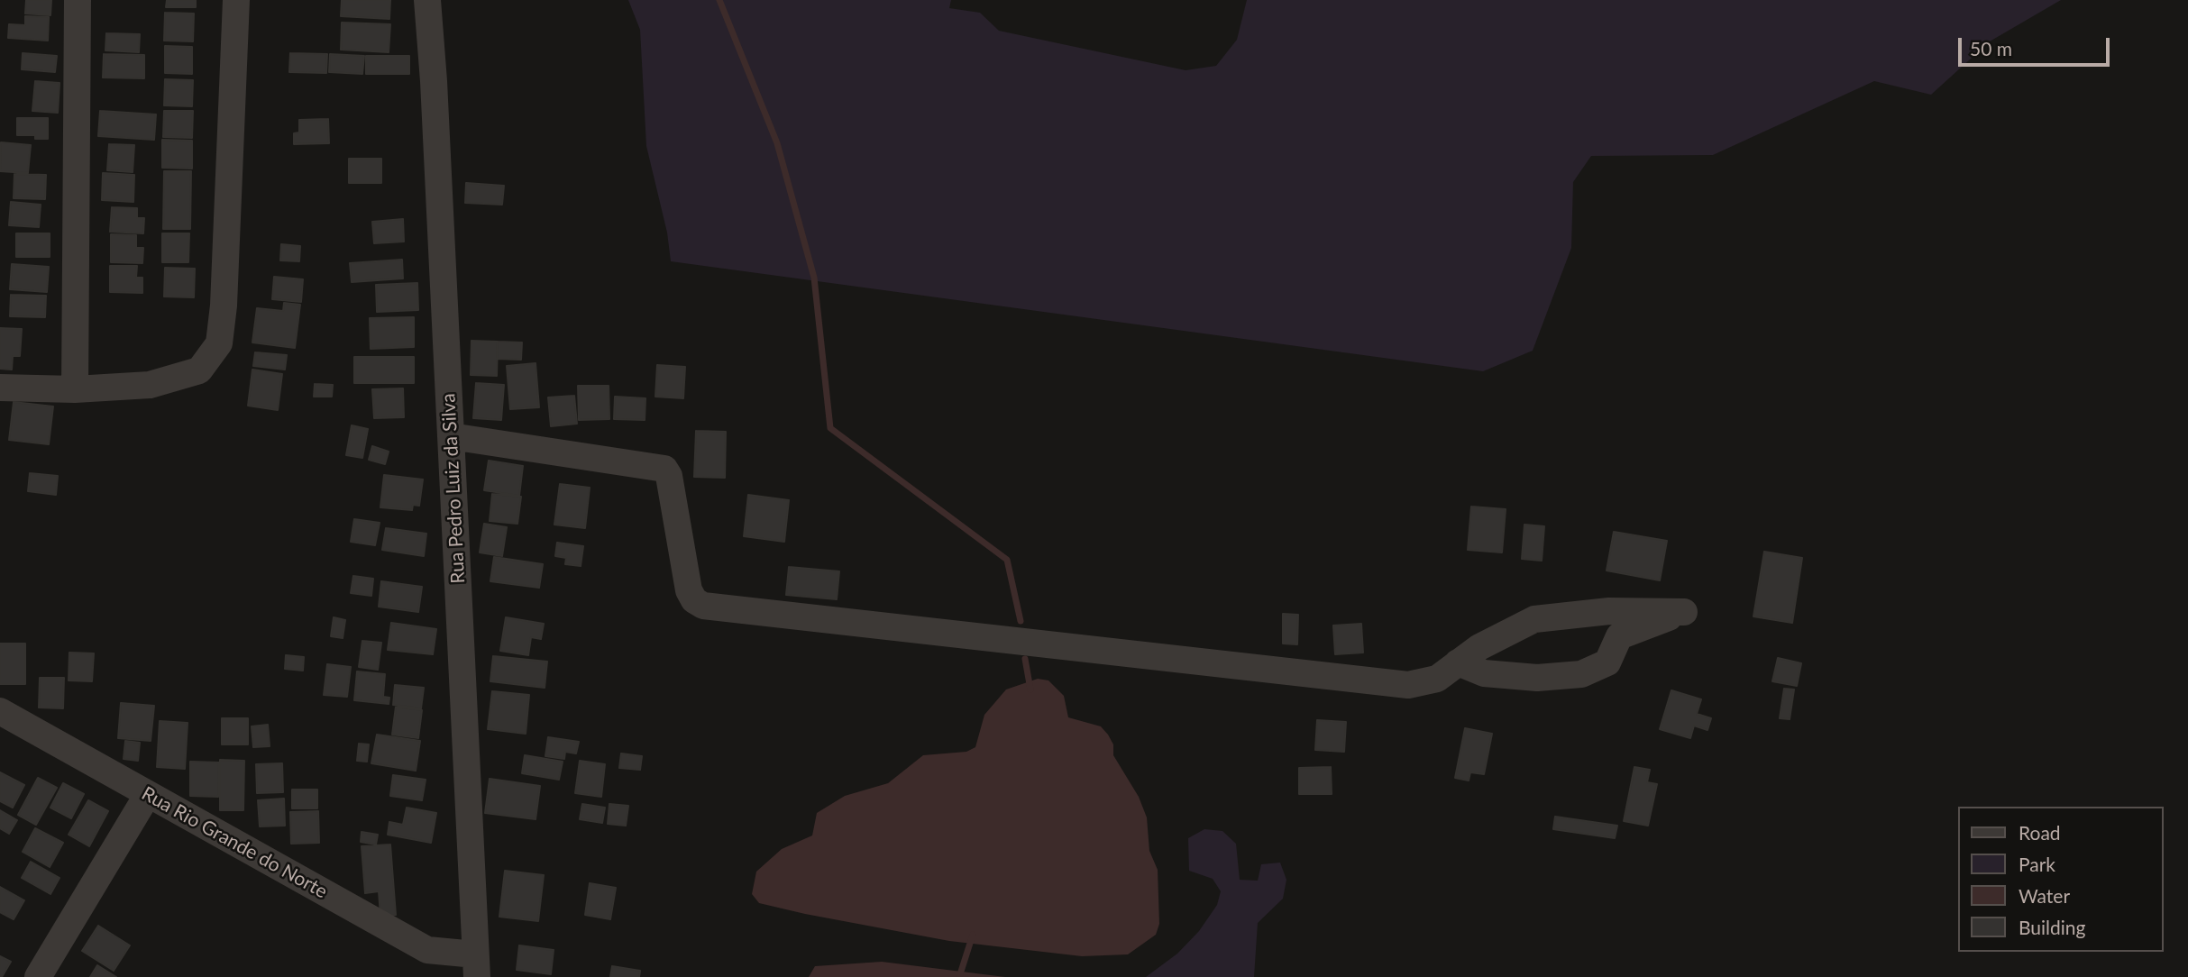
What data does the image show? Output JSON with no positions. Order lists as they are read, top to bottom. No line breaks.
{"streets":{"street":["Rua Pedro Luiz da Silva","Rua Rio Grande do Norte"]},"crossings":[["Rua Pedro Luiz da Silva","Rua Rio Grande do Norte"]],"legend":["Road","Park","Water","Building"],"scale_bar":"50 m"}
